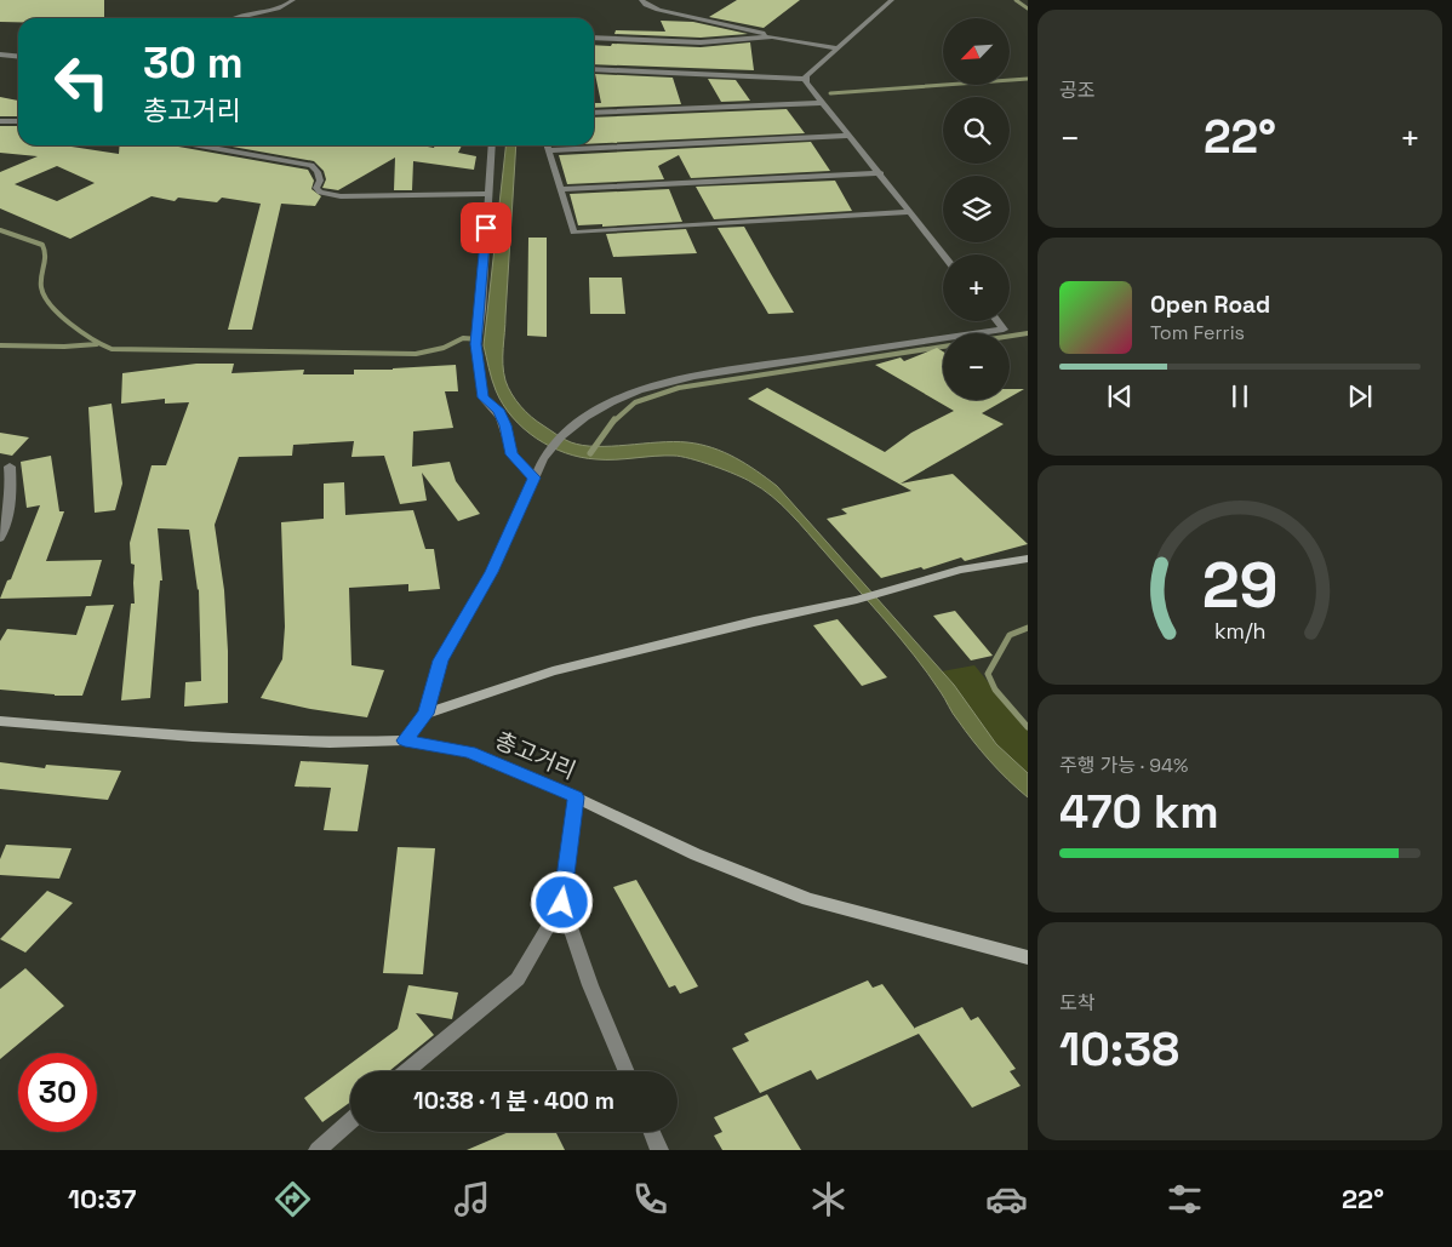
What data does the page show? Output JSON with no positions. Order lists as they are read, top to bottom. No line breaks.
{"streets":{"street":["총고거리"]},"north":"bottom left","page":{"tile":["공조",["주행 가능 · 94%","470 km"],["도착","10:38"]],"map_buttons":["+","−"],"turn":["30 m","총고거리"],"heat":["−","22°","+"],"song":["Open Road","Tom Ferris"],"limit":"30","trip":"10:38 · 1 분 · 400 m","tabs":["10:37","22°"],"gauge":["29","km/h"]}}
